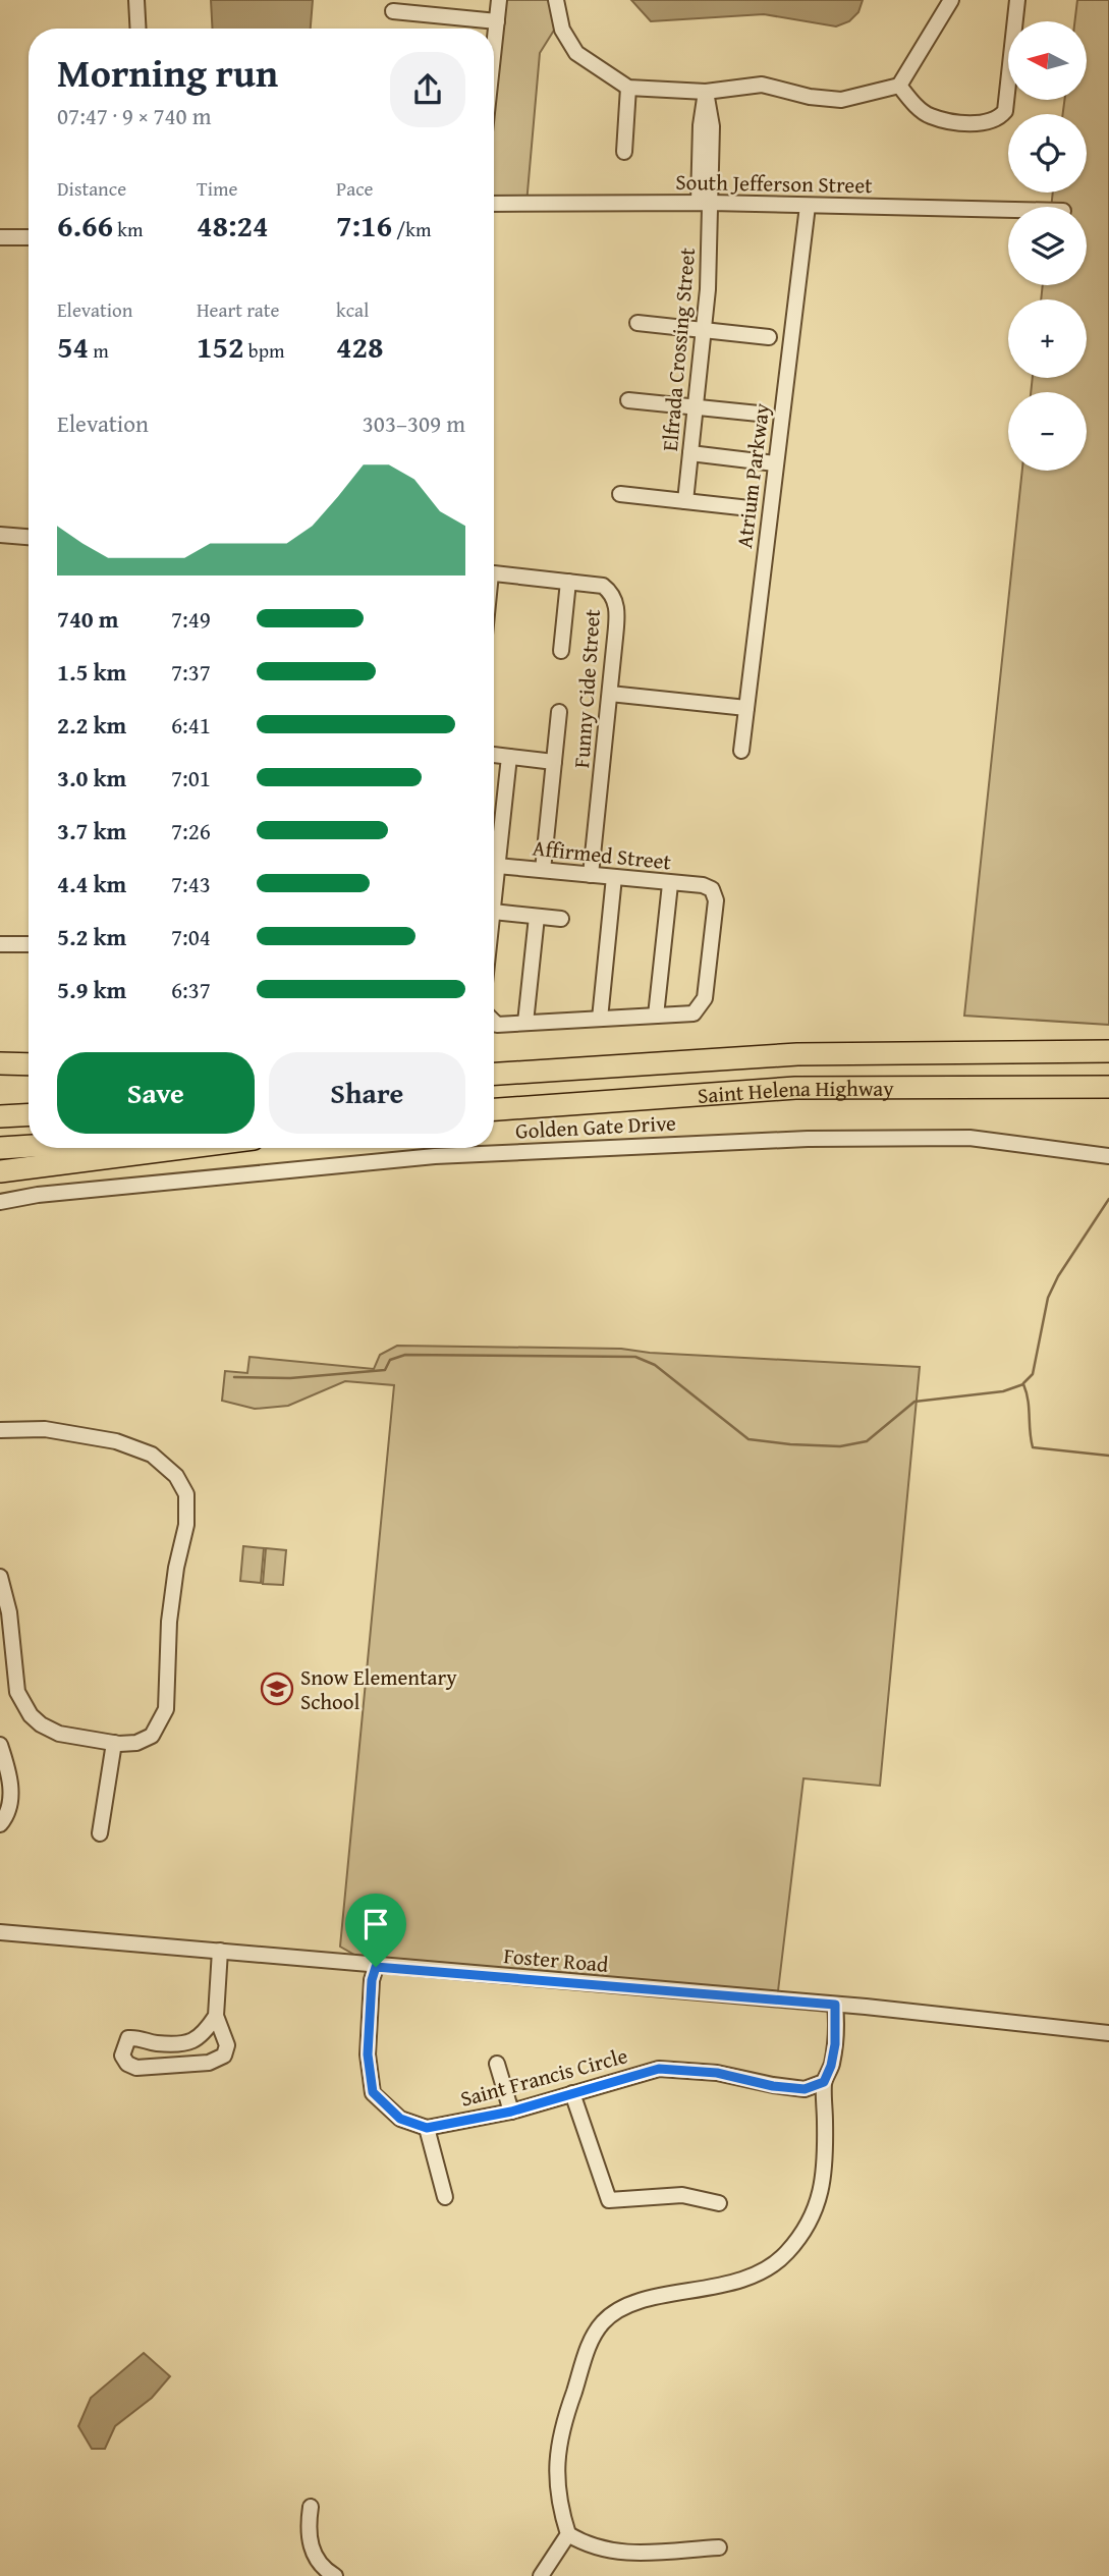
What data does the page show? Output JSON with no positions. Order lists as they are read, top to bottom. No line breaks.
{"streets":{"highway":["Saint Helena Highway"],"street":["South Jefferson Street","Elfrada Crossing Street","Atrium Parkway","Funny Cide Street","Affirmed Street","Golden Gate Drive","Foster Road","Saint Francis Circle"]},"crossings":[["South Jefferson Street","Elfrada Crossing Street"],["South Jefferson Street","Atrium Parkway"],["Funny Cide Street","Affirmed Street"]],"places":{"school or university":["Snow Elementary School"]},"north":"left","page":{"map_buttons":["+","−"],"heading":["Morning run","07:47 · 9 × 740 m"],"stats":[["Distance","6.66 km"],["Time","48:24"],["Pace","7:16 /km"],["Elevation","54 m"],["Heart rate","152 bpm"],["kcal","428"]],"chart":["Elevation","303–309 m"],"list":[{"name":"740 m","note":"7:49"},{"name":"1.5 km","note":"7:37"},{"name":"2.2 km","note":"6:41"},{"name":"3.0 km","note":"7:01"},{"name":"3.7 km","note":"7:26"},{"name":"4.4 km","note":"7:43"},{"name":"5.2 km","note":"7:04"},{"name":"5.9 km","note":"6:37"}],"buttons":["Save","Share"]}}
